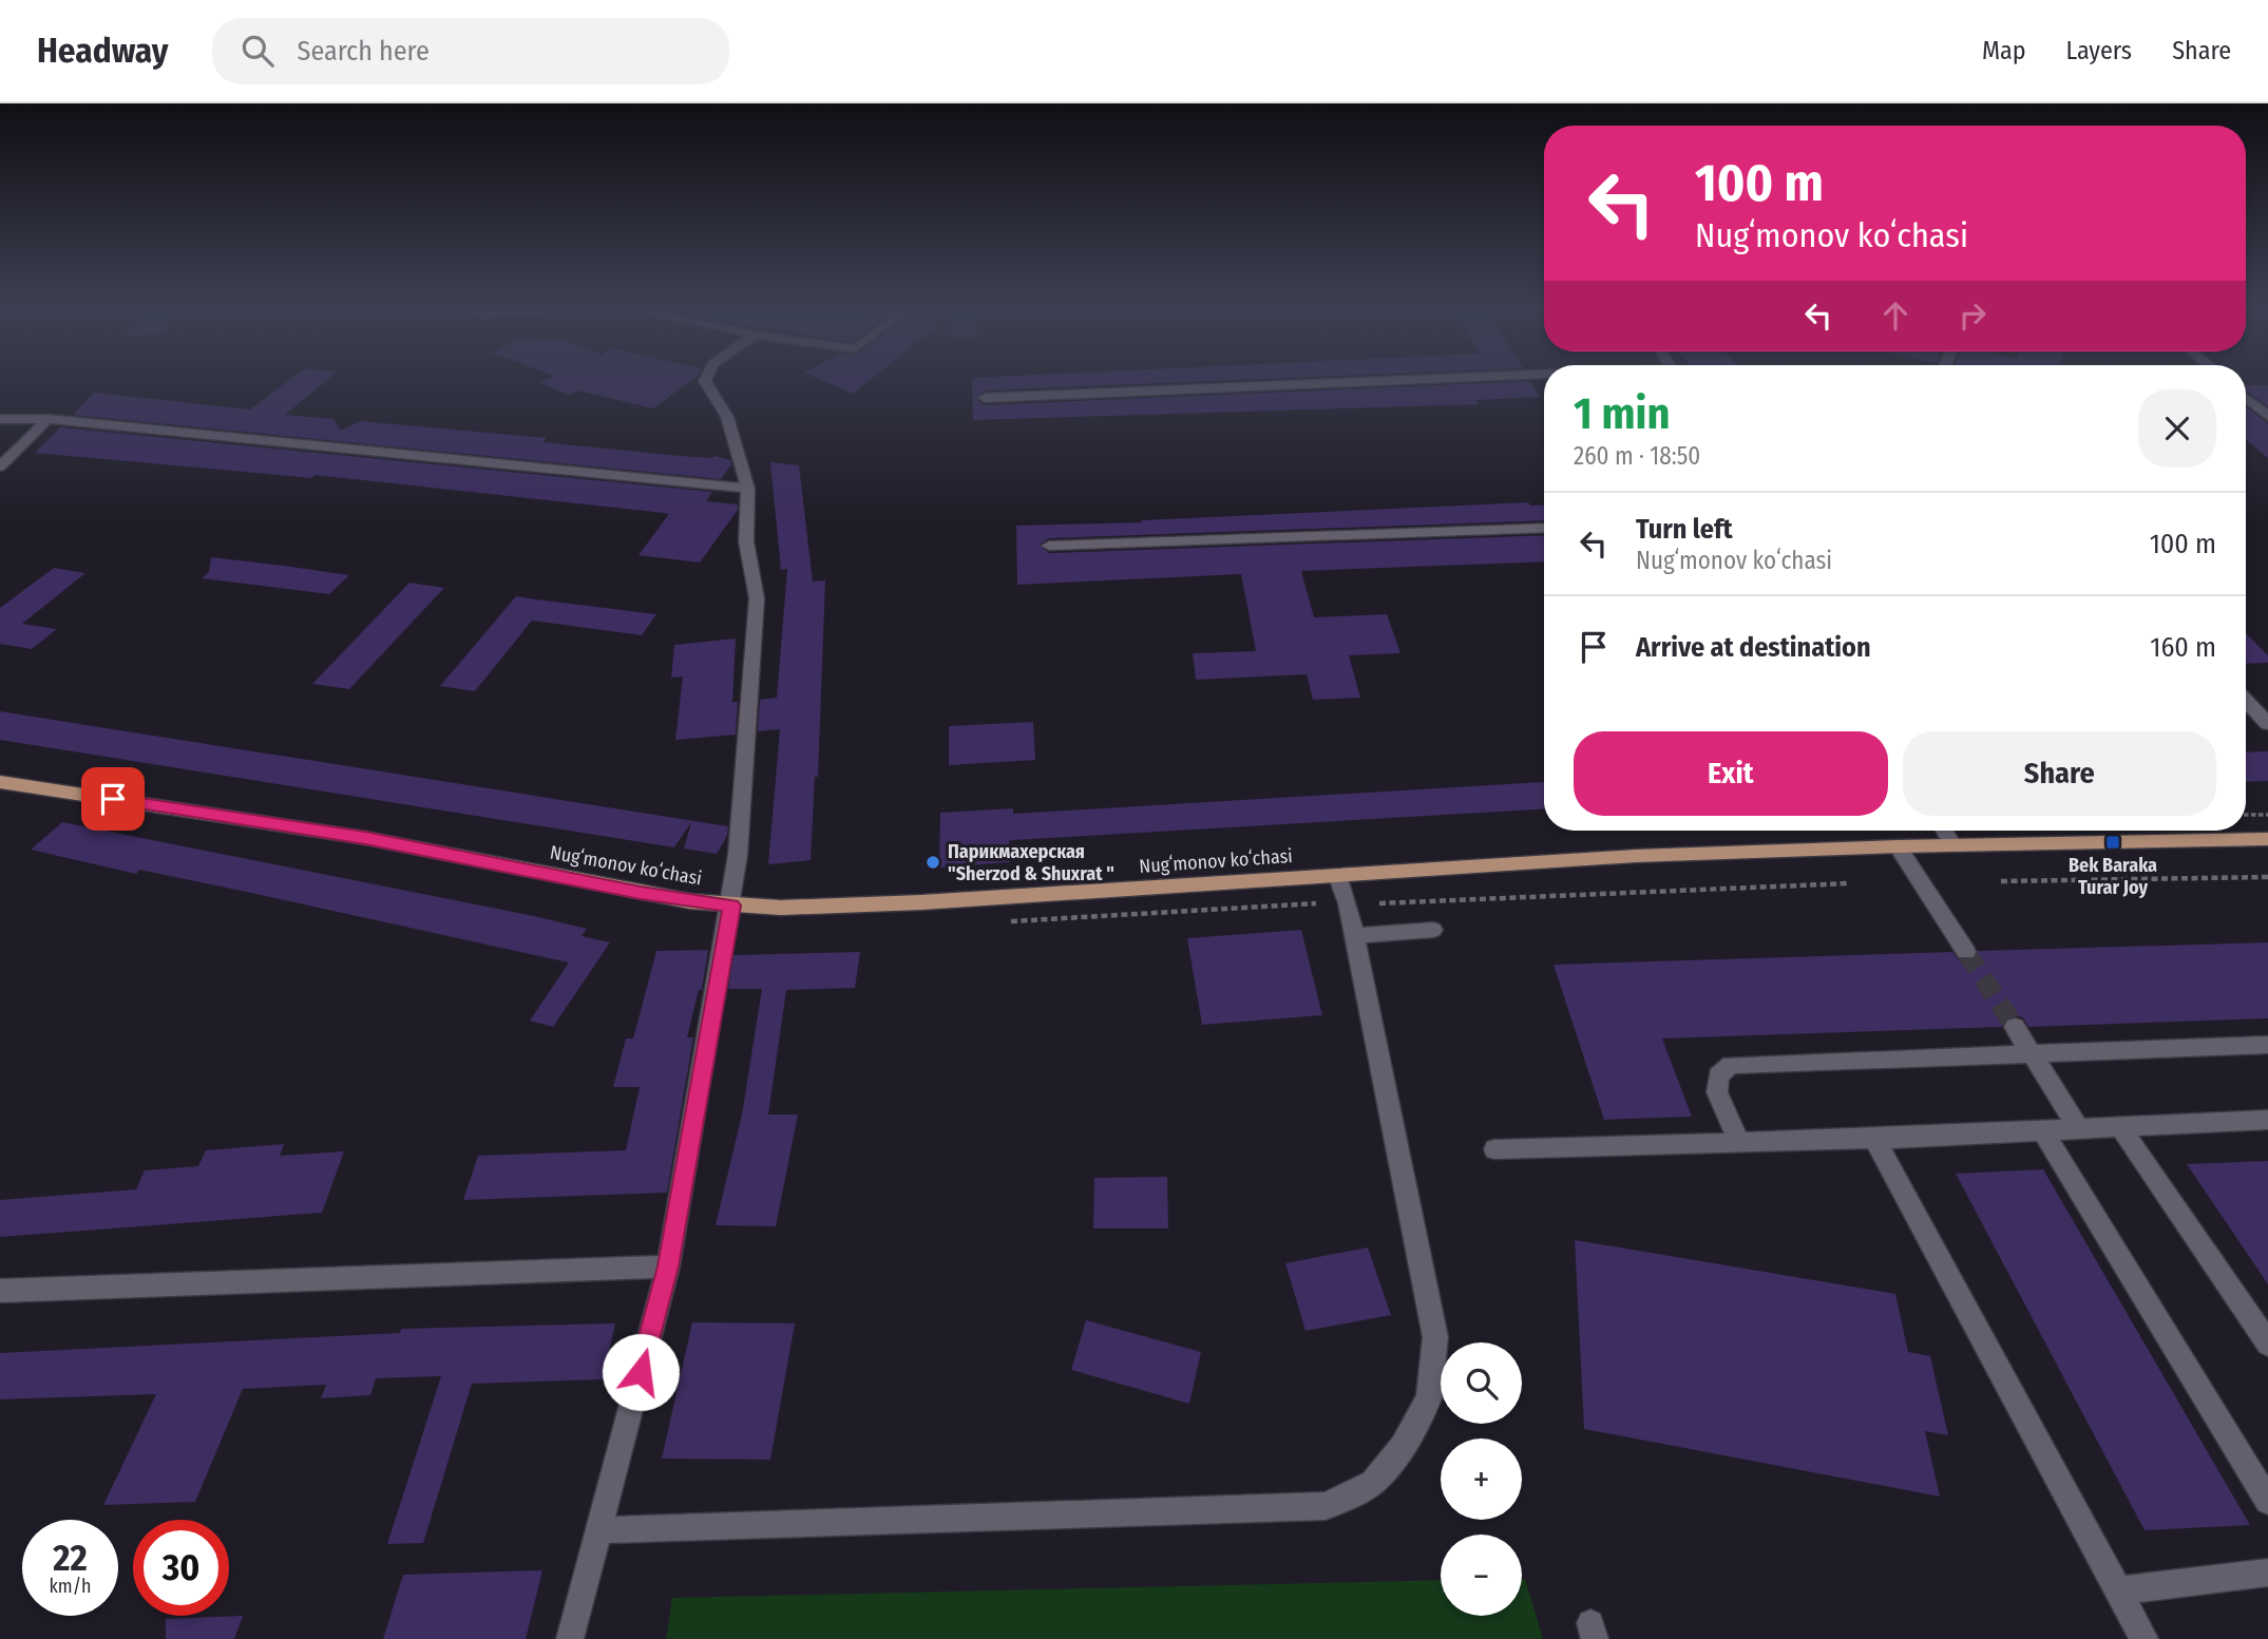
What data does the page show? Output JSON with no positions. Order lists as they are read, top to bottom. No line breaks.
{"streets":{"main road":["Nugʻmonov koʻchasi"]},"places":{"transit":["Bek Baraka Turar Joy"],"other":["Парикмахерская \"Sherzod & Shuxrat \""]},"page":{"header":"Headway","search":"Search here","nav":["Map","Layers","Share"],"turn":["100 m","Nugʻmonov koʻchasi"],"heading":["1 min","260 m · 18:50"],"list":[{"name":"Turn left","note":"Nugʻmonov koʻchasi","value":"100 m"},{"name":"Arrive at destination","value":"160 m"}],"buttons":["Exit","Share"],"map_buttons":["+","−"],"speed":"22 km/h","limit":"30"}}
